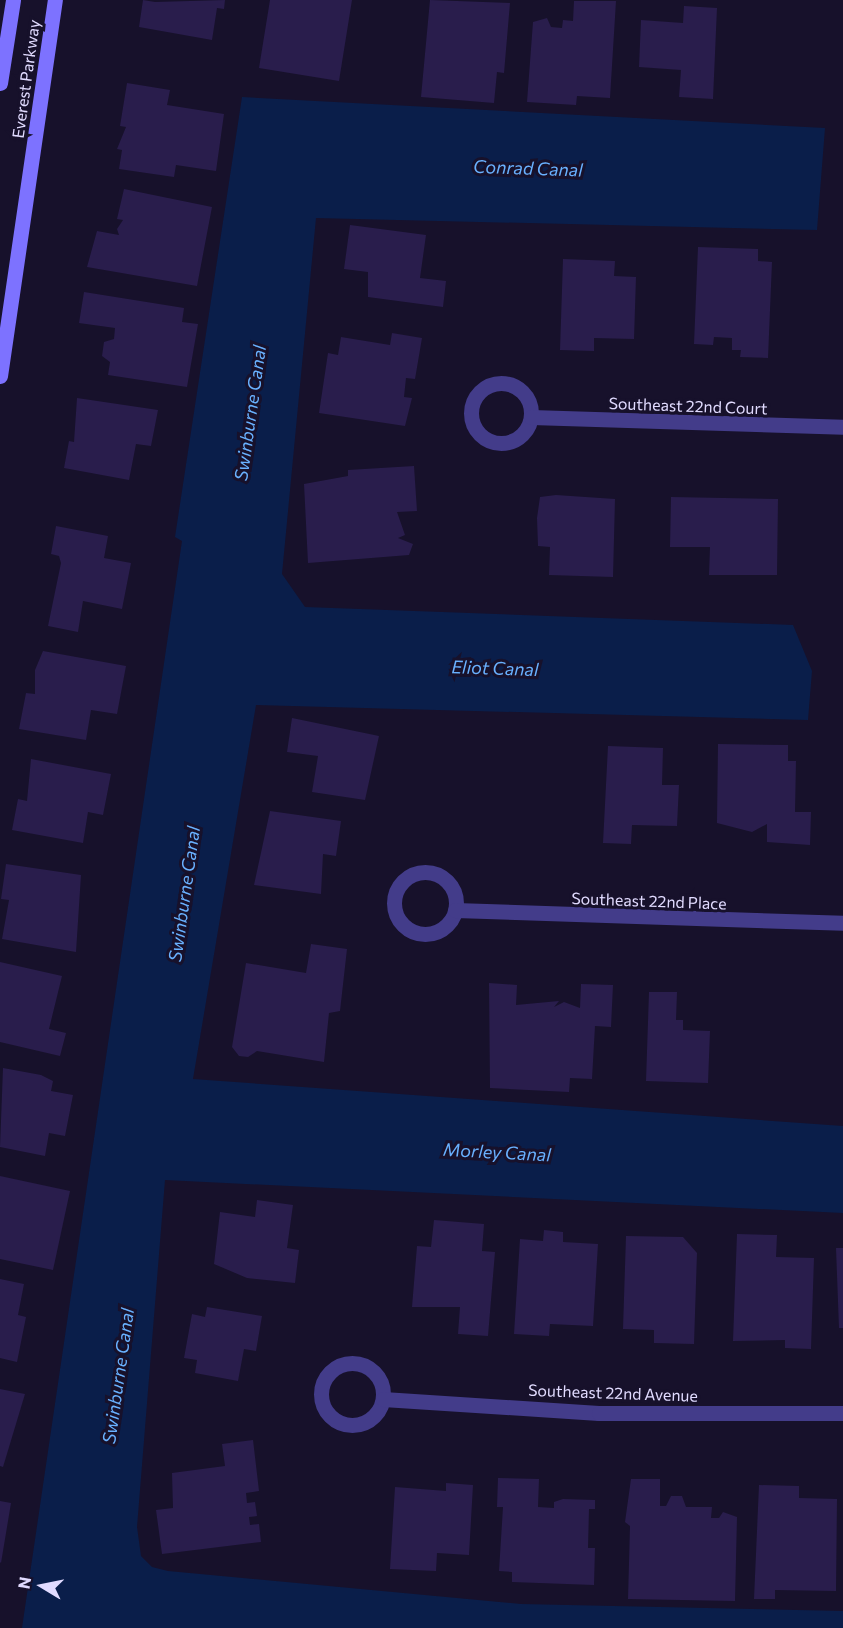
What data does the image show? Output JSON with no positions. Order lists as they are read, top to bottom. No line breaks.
{"streets":{"street":["Everest Parkway","Southeast 22nd Court","Southeast 22nd Place","Southeast 22nd Avenue"]},"water":["Conrad Canal","Swinburne Canal","Eliot Canal","Morley Canal"],"north":"left"}
